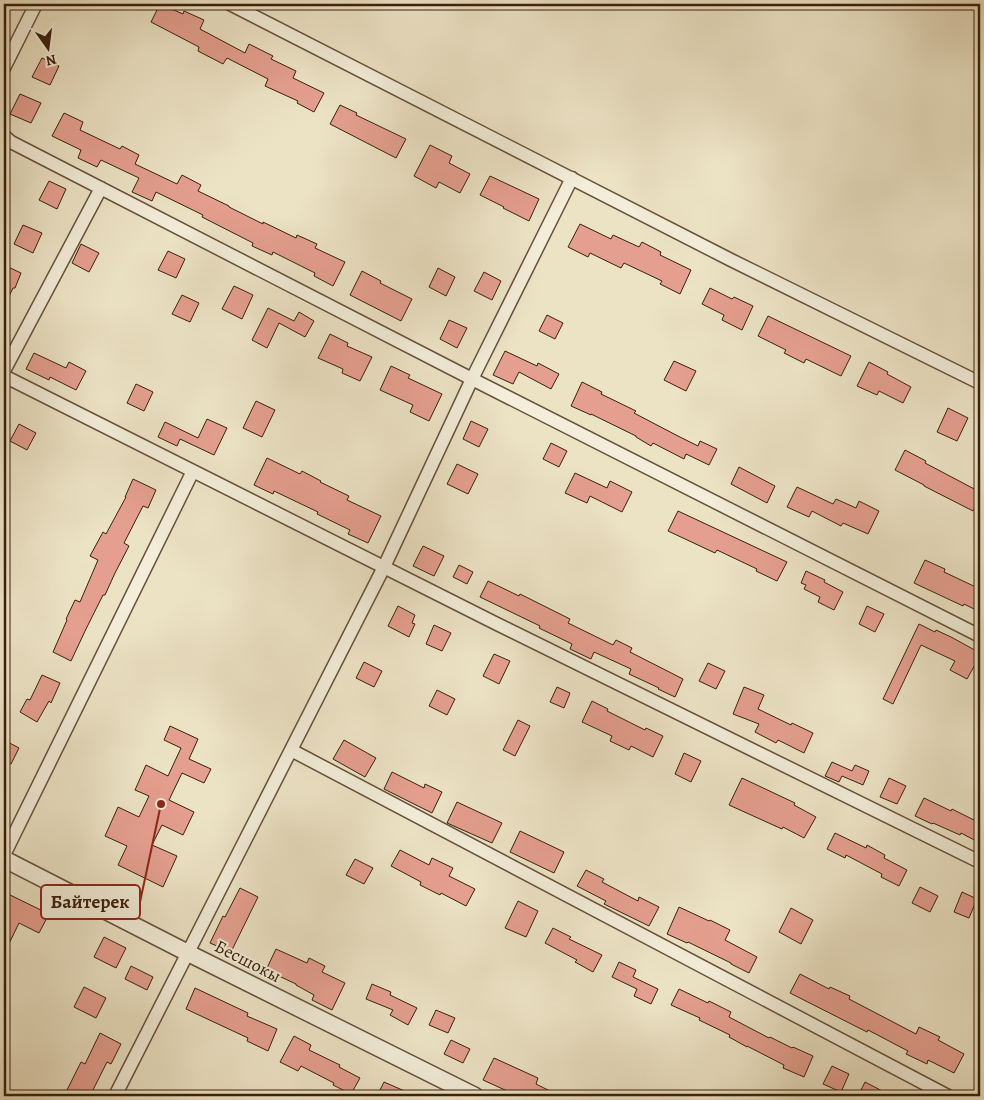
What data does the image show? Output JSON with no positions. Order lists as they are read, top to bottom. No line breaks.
{"streets":{"street":["Бесшокы"]},"places":["Байтерек"],"north":"bottom"}
